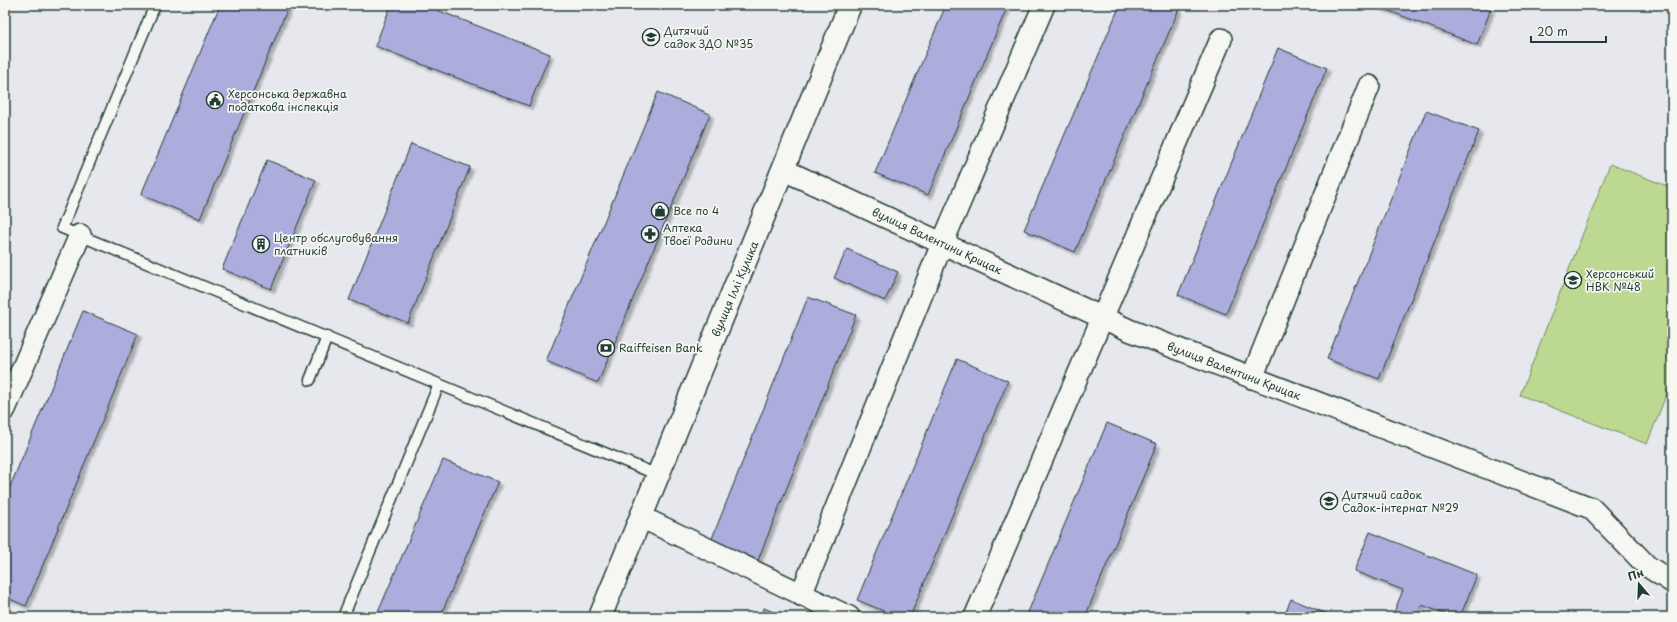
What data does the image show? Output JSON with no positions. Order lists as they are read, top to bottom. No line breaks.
{"streets":{"street":["вулиця Валентини Крицак","вулиця Іллі Кулика"]},"crossings":[["вулиця Валентини Крицак","вулиця Іллі Кулика"]],"places":{"school or university":["Дитячий садок ЗДО №35","Херсонський НВК №48","Дитячий садок Садок-інтернат №29"],"public building":["Херсонська державна податкова інспекція"],"shop":["Все по 4"],"pharmacy":["Аптека Твоєї Родини"],"building":["Центр обслуговування платників"],"bank":["Raiffeisen Bank"]},"scale_bar":"20 m","north":"top"}
